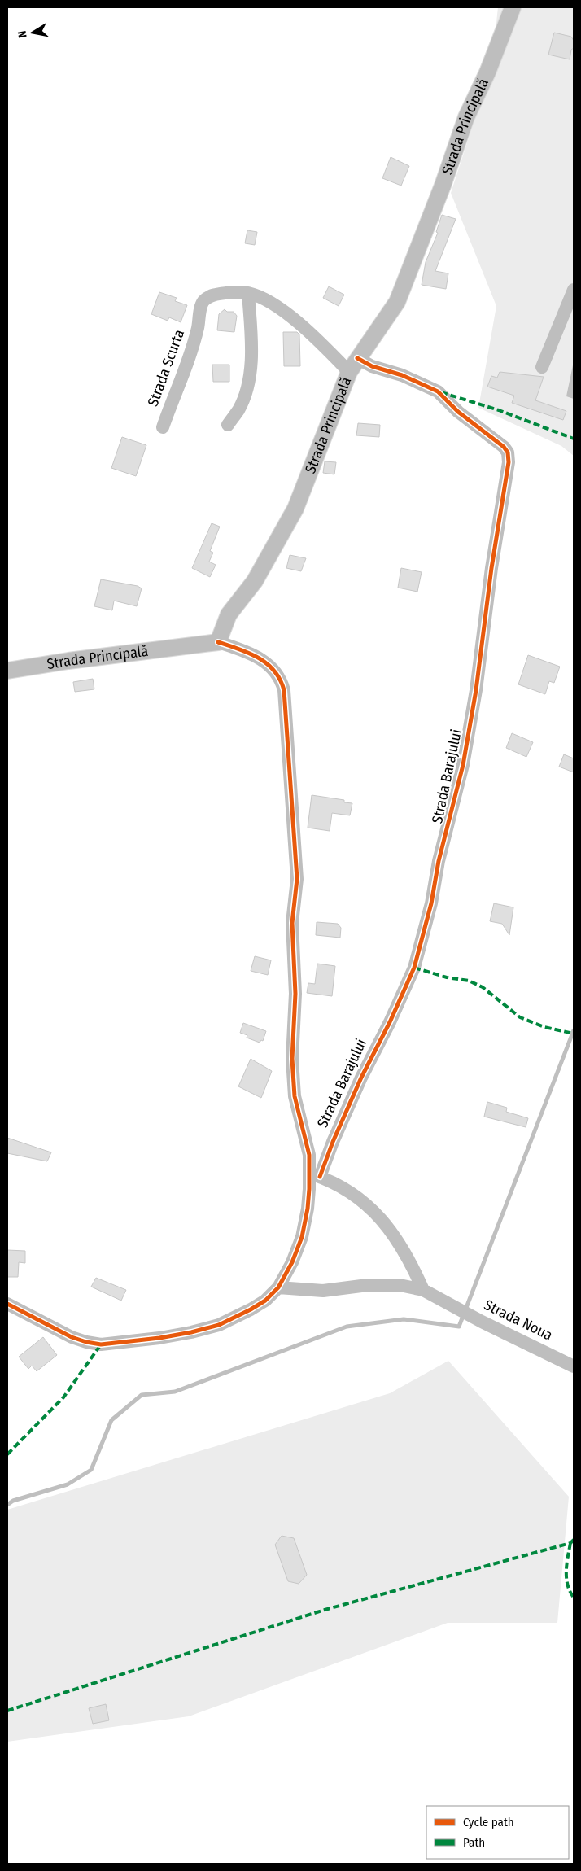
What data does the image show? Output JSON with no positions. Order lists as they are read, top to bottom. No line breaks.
{"streets":{"main road":["Strada Principală"],"street":["Strada Scurta","Strada Barajului","Strada Noua"]},"crossings":[["Strada Principală","Strada Scurta"],["Strada Principală","Strada Barajului"]],"legend":["Cycle path","Path"],"north":"left"}
